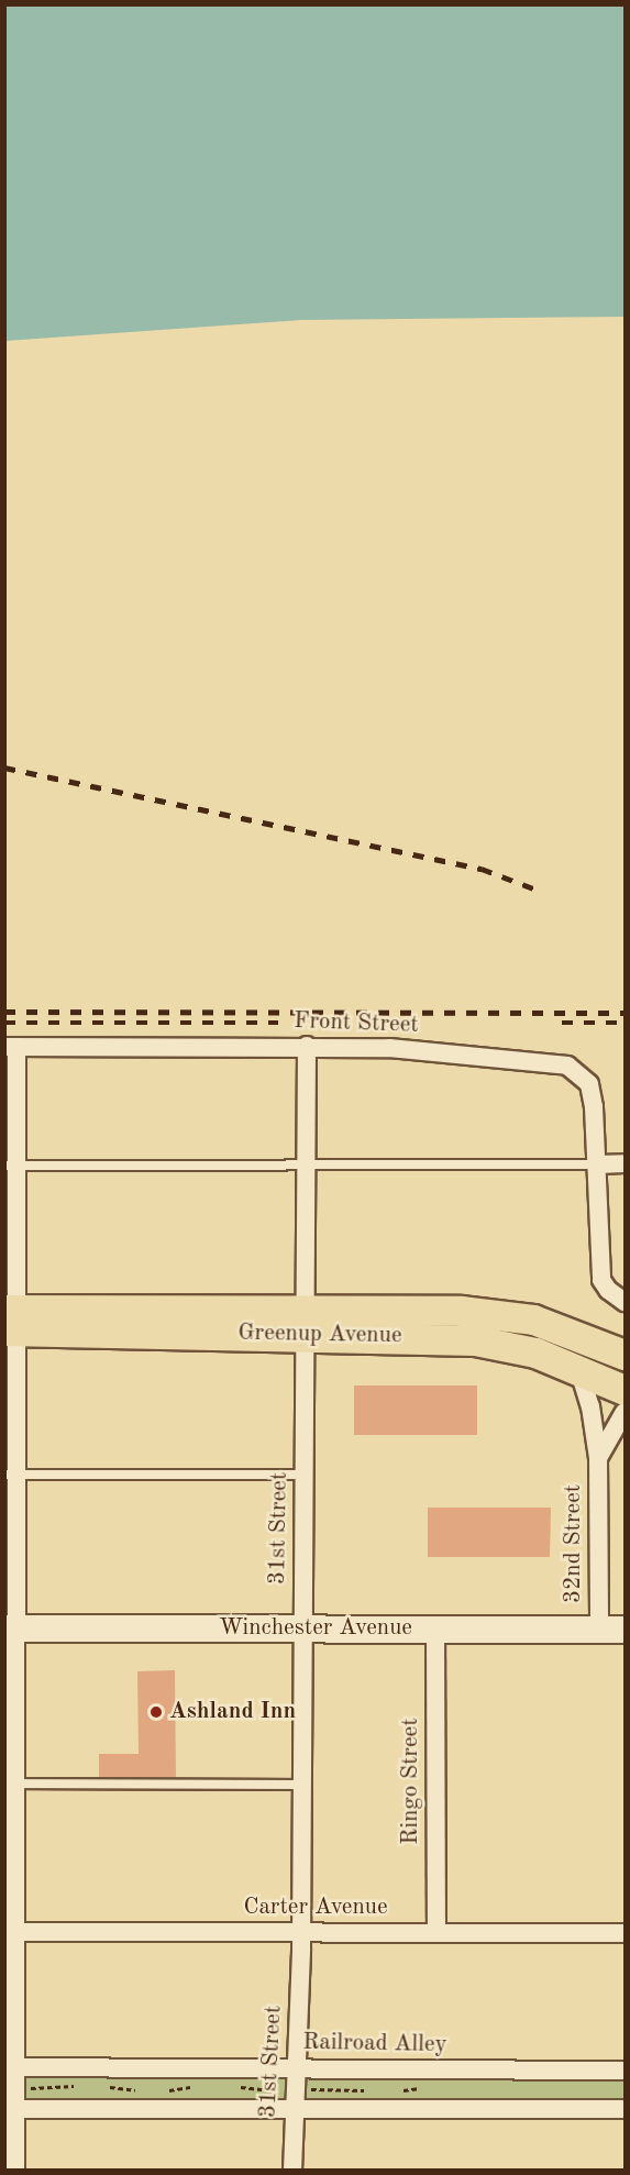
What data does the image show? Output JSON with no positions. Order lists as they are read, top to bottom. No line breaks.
{"streets":{"highway":["Greenup Avenue"],"main road":["Winchester Avenue"],"street":["Front Street","31st Street","32nd Street","Ringo Street","Carter Avenue","Railroad Alley"]},"crossings":[["Front Street","31st Street"],["Greenup Avenue","31st Street"],["Greenup Avenue","32nd Street"],["31st Street","Winchester Avenue"],["31st Street","Carter Avenue"],["31st Street","Railroad Alley"],["32nd Street","Winchester Avenue"],["Winchester Avenue","Ringo Street"],["Ringo Street","Carter Avenue"]],"places":["Ashland Inn"]}
